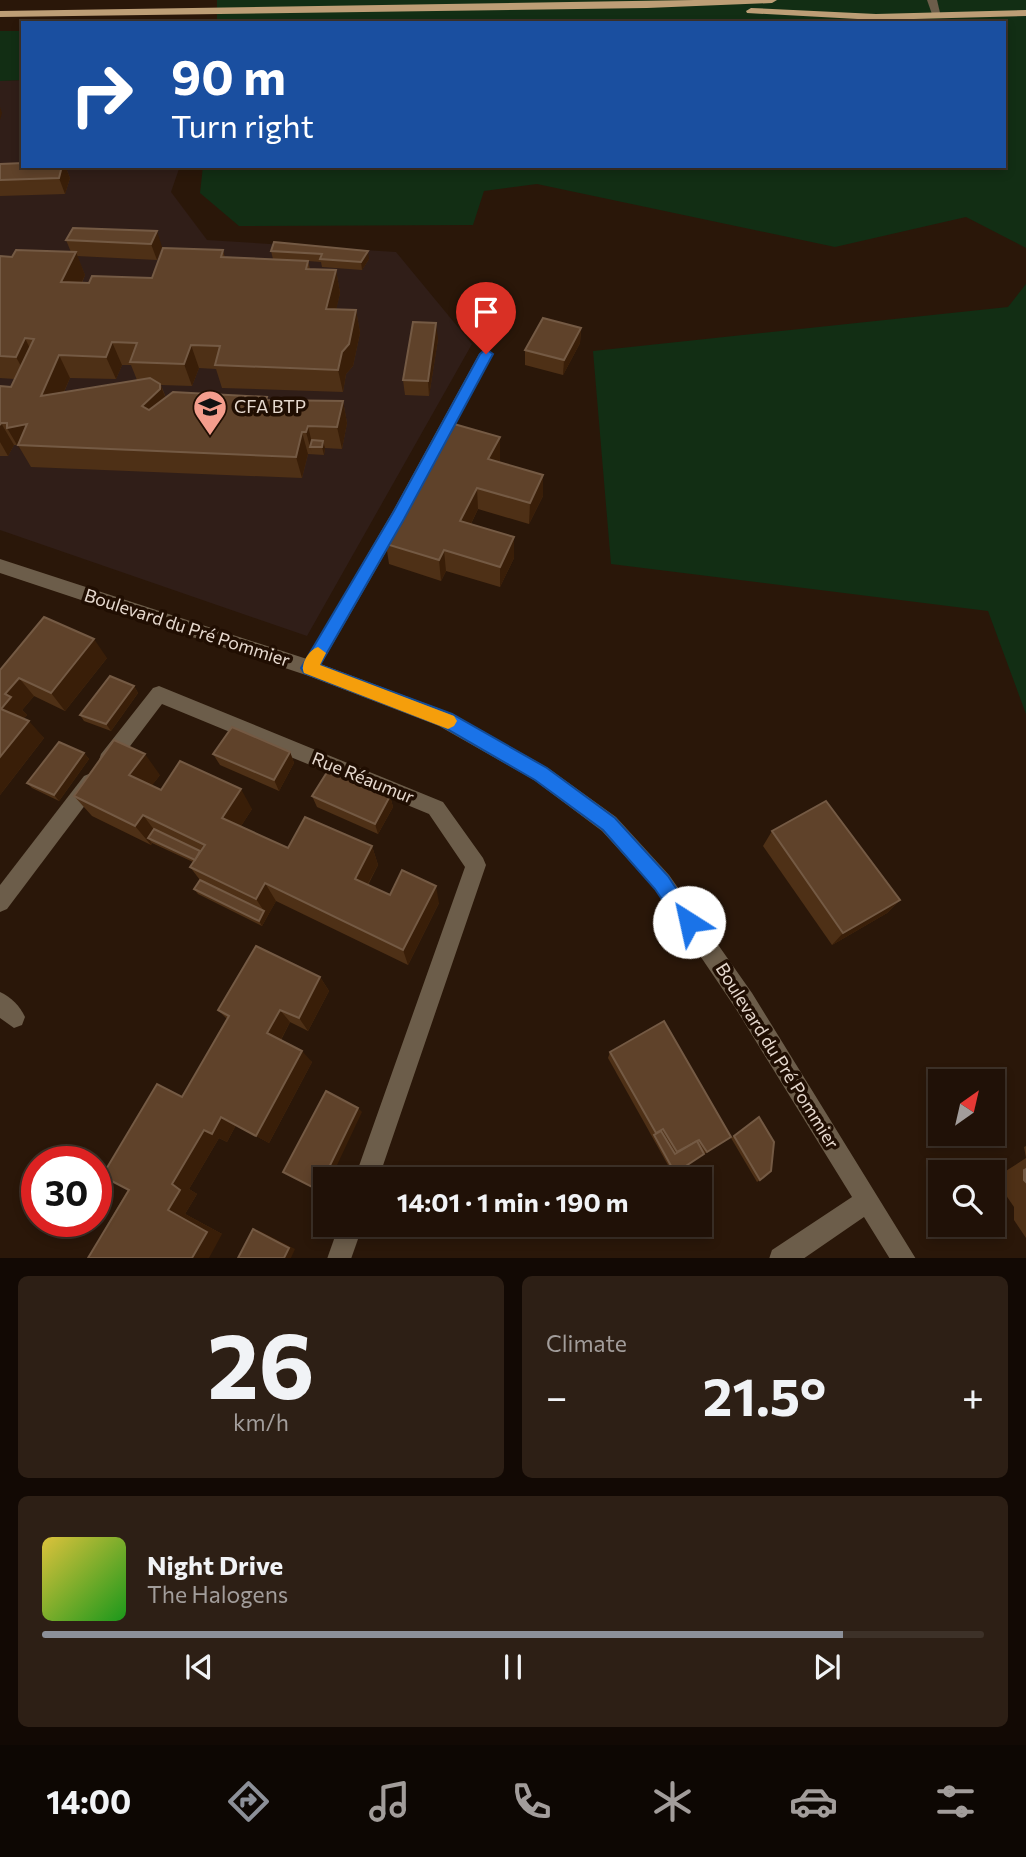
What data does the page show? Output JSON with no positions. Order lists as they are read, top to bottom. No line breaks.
{"streets":{"street":["Boulevard du Pré Pommier","Rue Réaumur"]},"places":{"school or university":["CFA BTP"]},"north":"top right","page":{"turn":["90 m","Turn right"],"limit":"30","trip":"14:01 · 1 min · 190 m","tile":[["26","km/h"],"Climate"],"heat":["−","21.5°","+"],"song":["Night Drive","The Halogens"],"tabs":"14:00"}}
